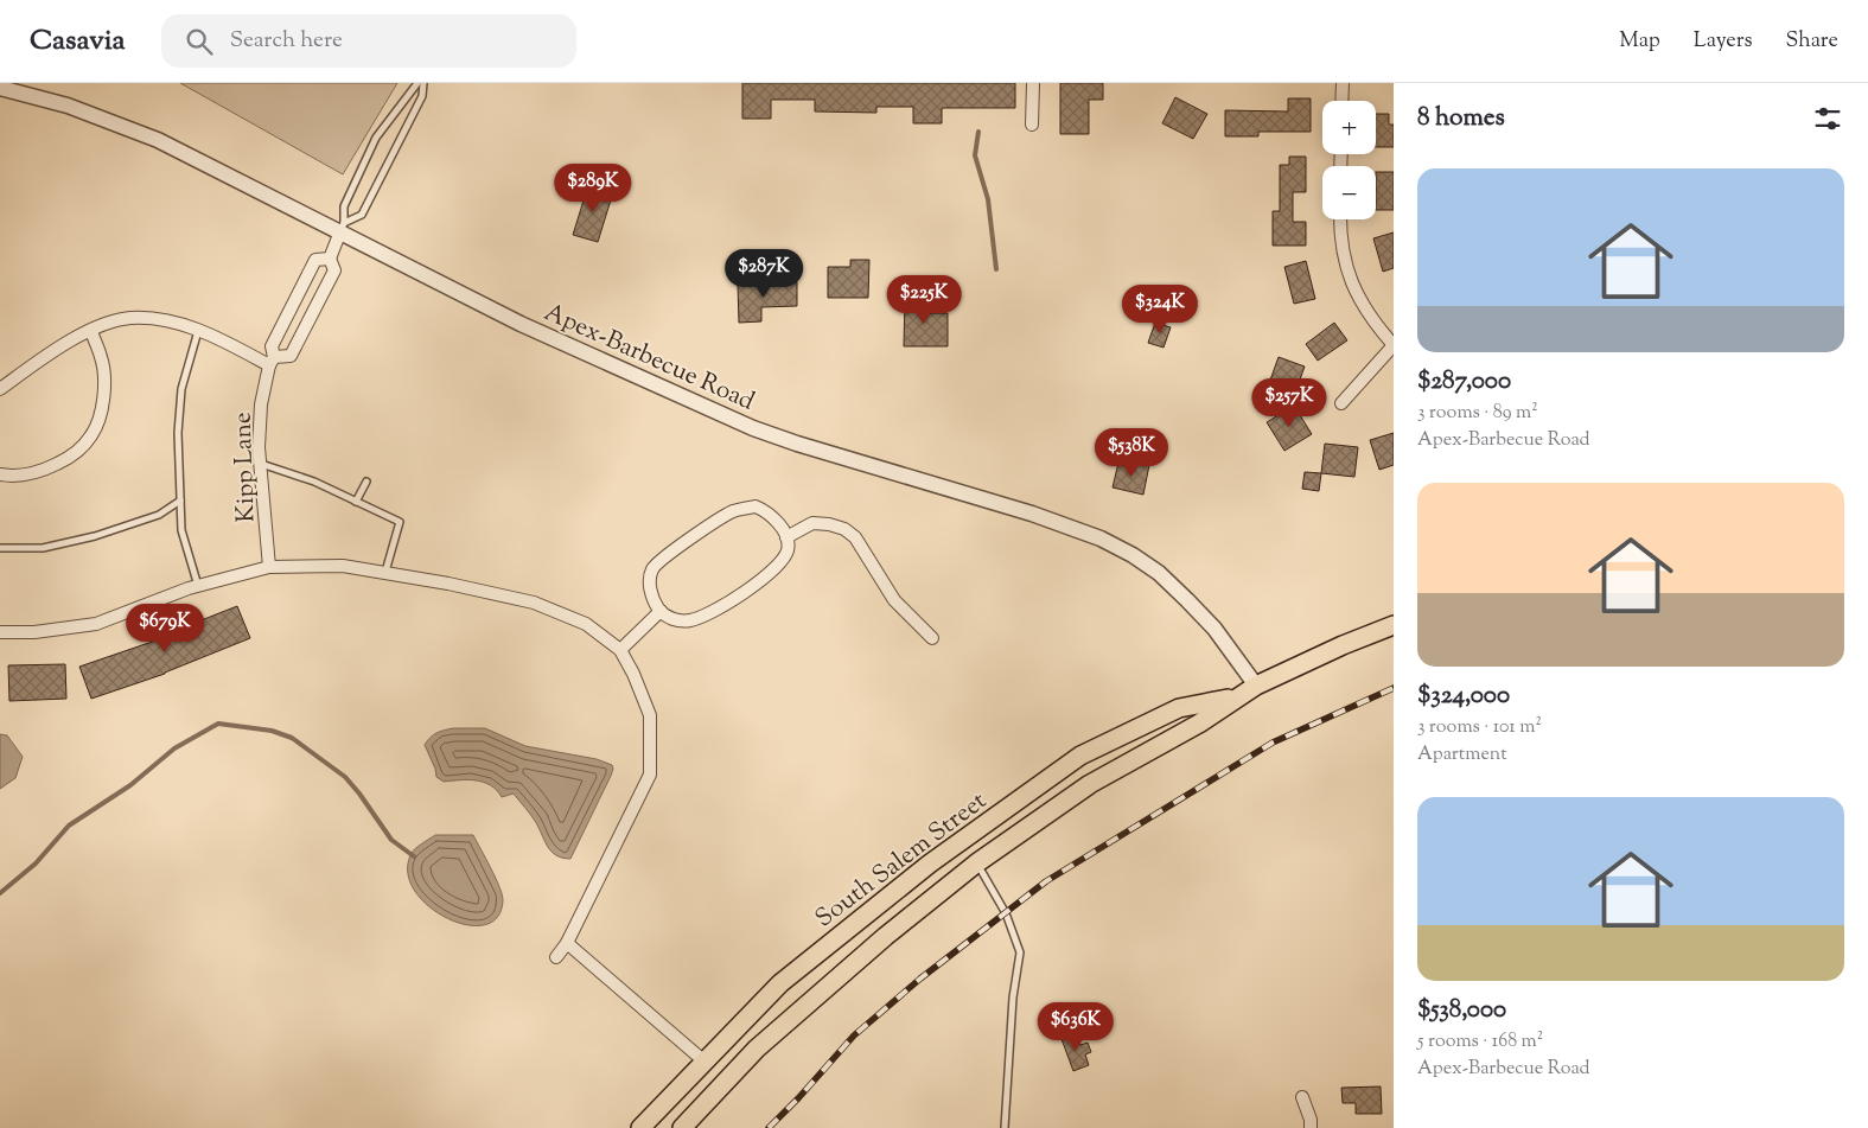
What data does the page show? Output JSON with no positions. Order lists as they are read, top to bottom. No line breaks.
{"streets":{"main road":["South Salem Street"],"street":["Apex-Barbecue Road","Kipp Lane"]},"crossings":[["Apex-Barbecue Road","South Salem Street"]],"page":{"header":"Casavia","search":"Search here","nav":["Map","Layers","Share"],"heading":"8 homes","map_buttons":["+","−"],"list":[{"name":"$287,000","note":"3 rooms · 89 m² · Apex-Barbecue Road"},{"name":"$324,000","note":"3 rooms · 101 m² · Apartment"},{"name":"$538,000","note":"5 rooms · 168 m² · Apex-Barbecue Road"}],"price":["$289K","$287K","$225K","$324K","$257K","$538K","$679K","$636K"]}}
